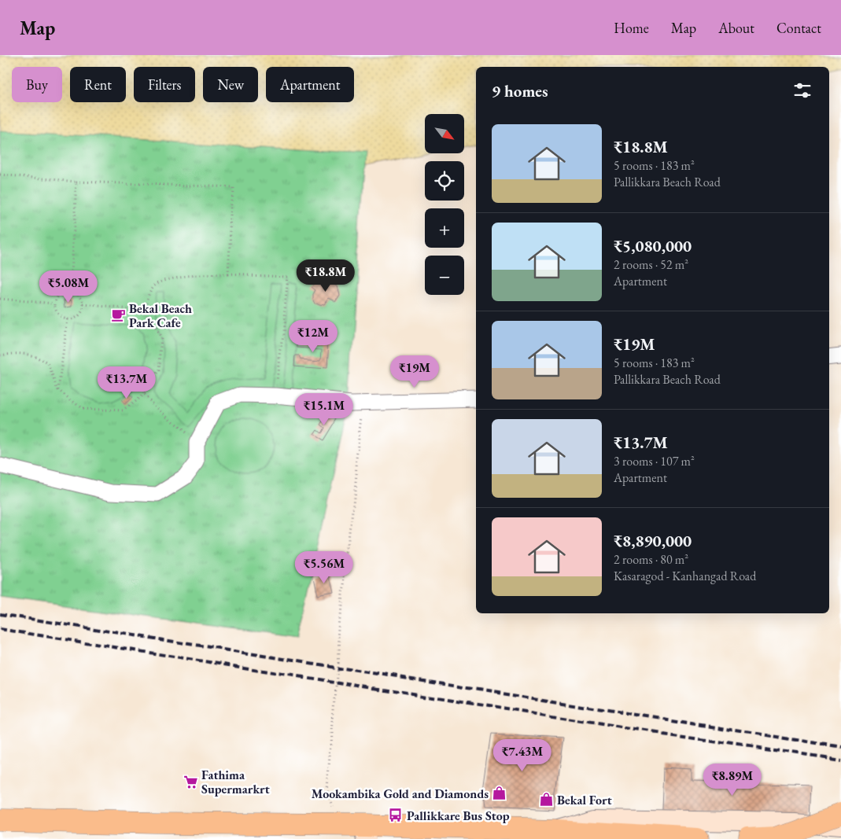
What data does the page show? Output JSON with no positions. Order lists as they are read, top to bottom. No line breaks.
{"places":{"cafe":["Bekal Beach Park Cafe"],"supermarket":["Fathima Supermarkrt"],"shop":["Mookambika Gold and Diamonds","Bekal Fort"],"bus stop":["Pallikkare Bus Stop"]},"north":"bottom right","page":{"header":"Map","nav":["Home","Map","About","Contact"],"chip":["Buy","Rent","Filters","New","Apartment"],"heading":"9 homes","map_buttons":["+","−"],"list":[{"name":"₹18.8M","note":"5 rooms · 183 m² · Pallikkara Beach Road"},{"name":"₹5,080,000","note":"2 rooms · 52 m² · Apartment"},{"name":"₹19M","note":"5 rooms · 183 m² · Pallikkara Beach Road"},{"name":"₹13.7M","note":"3 rooms · 107 m² · Apartment"},{"name":"₹8,890,000","note":"2 rooms · 80 m² · Kasaragod - Kanhangad Road"}],"price":["₹18.8M","₹5.08M","₹12M","₹19M","₹13.7M","₹15.1M","₹5.56M","₹7.43M","₹8.89M"]}}
